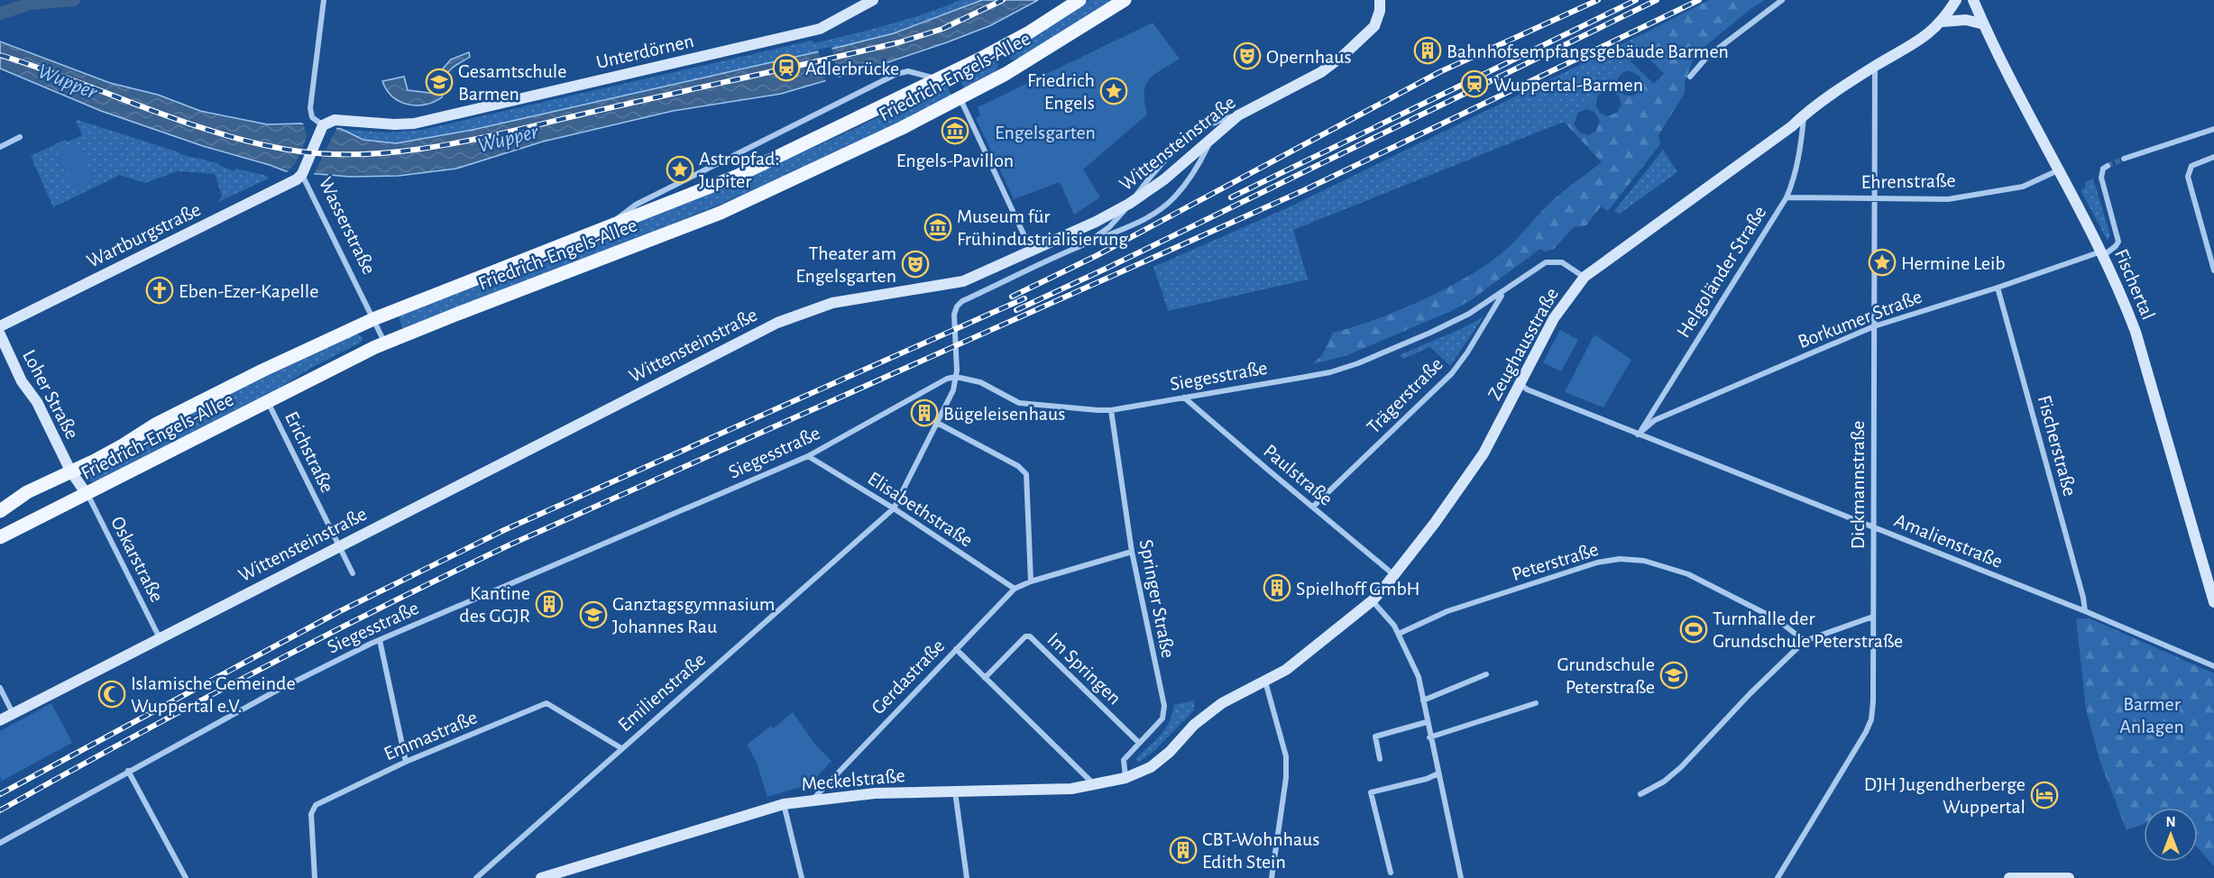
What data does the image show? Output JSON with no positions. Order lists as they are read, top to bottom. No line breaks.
{"streets":{"main road":["Friedrich-Engels-Allee"],"street":["Unterdörnen","Wittensteinstraße","Ehrenstraße","Wasserstraße","Wartburgstraße","Helgoländer Straße","Fischertal","Borkumer Straße","Zeughausstraße","Siegesstraße","Loher Straße","Trägerstraße","Fischerstraße","Erichstraße","Paulstraße","Dickmannstraße","Elisabethstraße","Amalienstraße","Oskarstraße","Peterstraße","Springer Straße","Im Springen","Gerdastraße","Emilienstraße","Emmastraße","Meckelstraße"]},"crossings":[["Unterdörnen","Wasserstraße"],["Friedrich-Engels-Allee","Wasserstraße"],["Friedrich-Engels-Allee","Loher Straße"],["Friedrich-Engels-Allee","Erichstraße"],["Friedrich-Engels-Allee","Oskarstraße"],["Wittensteinstraße","Erichstraße"],["Wittensteinstraße","Oskarstraße"],["Wittensteinstraße","Emilienstraße"],["Ehrenstraße","Helgoländer Straße"],["Ehrenstraße","Fischertal"],["Ehrenstraße","Dickmannstraße"],["Wasserstraße","Wartburgstraße"],["Helgoländer Straße","Borkumer Straße"],["Helgoländer Straße","Zeughausstraße"],["Helgoländer Straße","Amalienstraße"],["Fischertal","Borkumer Straße"],["Borkumer Straße","Fischerstraße"],["Borkumer Straße","Dickmannstraße"],["Borkumer Straße","Amalienstraße"],["Zeughausstraße","Siegesstraße"],["Zeughausstraße","Paulstraße"],["Zeughausstraße","Dickmannstraße"],["Zeughausstraße","Amalienstraße"],["Zeughausstraße","Meckelstraße"],["Siegesstraße","Trägerstraße"],["Siegesstraße","Paulstraße"],["Siegesstraße","Elisabethstraße"],["Siegesstraße","Springer Straße"],["Siegesstraße","Emilienstraße"],["Loher Straße","Oskarstraße"],["Trägerstraße","Paulstraße"],["Fischerstraße","Amalienstraße"],["Dickmannstraße","Amalienstraße"],["Elisabethstraße","Gerdastraße"],["Elisabethstraße","Emilienstraße"],["Springer Straße","Im Springen"],["Springer Straße","Gerdastraße"],["Springer Straße","Meckelstraße"],["Gerdastraße","Meckelstraße"],["Emilienstraße","Emmastraße"]],"water":["Wupper"],"parks":["Engelsgarten","Barmer Anlagen"],"places":{"building":["Bahnhofsempfangsgebäude Barmen","Bügeleisenhaus","Spielhoff GmbH","Kantine des GGJR","CBT-Wohnhaus Edith Stein"],"theatre":["Opernhaus","Theater am Engelsgarten"],"station":["Adlerbrücke","Wuppertal-Barmen"],"school or university":["Gesamtschule Barmen","Ganztagsgymnasium Johannes Rau","Grundschule Peterstraße"],"place":["Friedrich Engels","Astropfad: Jupiter","Hermine Leib"],"museum":["Engels-Pavillon","Museum für Frühindustrialisierung"],"church":["Eben-Ezer-Kapelle"],"sports":["Turnhalle der Grundschule Peterstraße"],"mosque":["Islamische Gemeinde Wuppertal e.V."],"hotel":["DJH Jugendherberge Wuppertal"]},"north":"top"}
